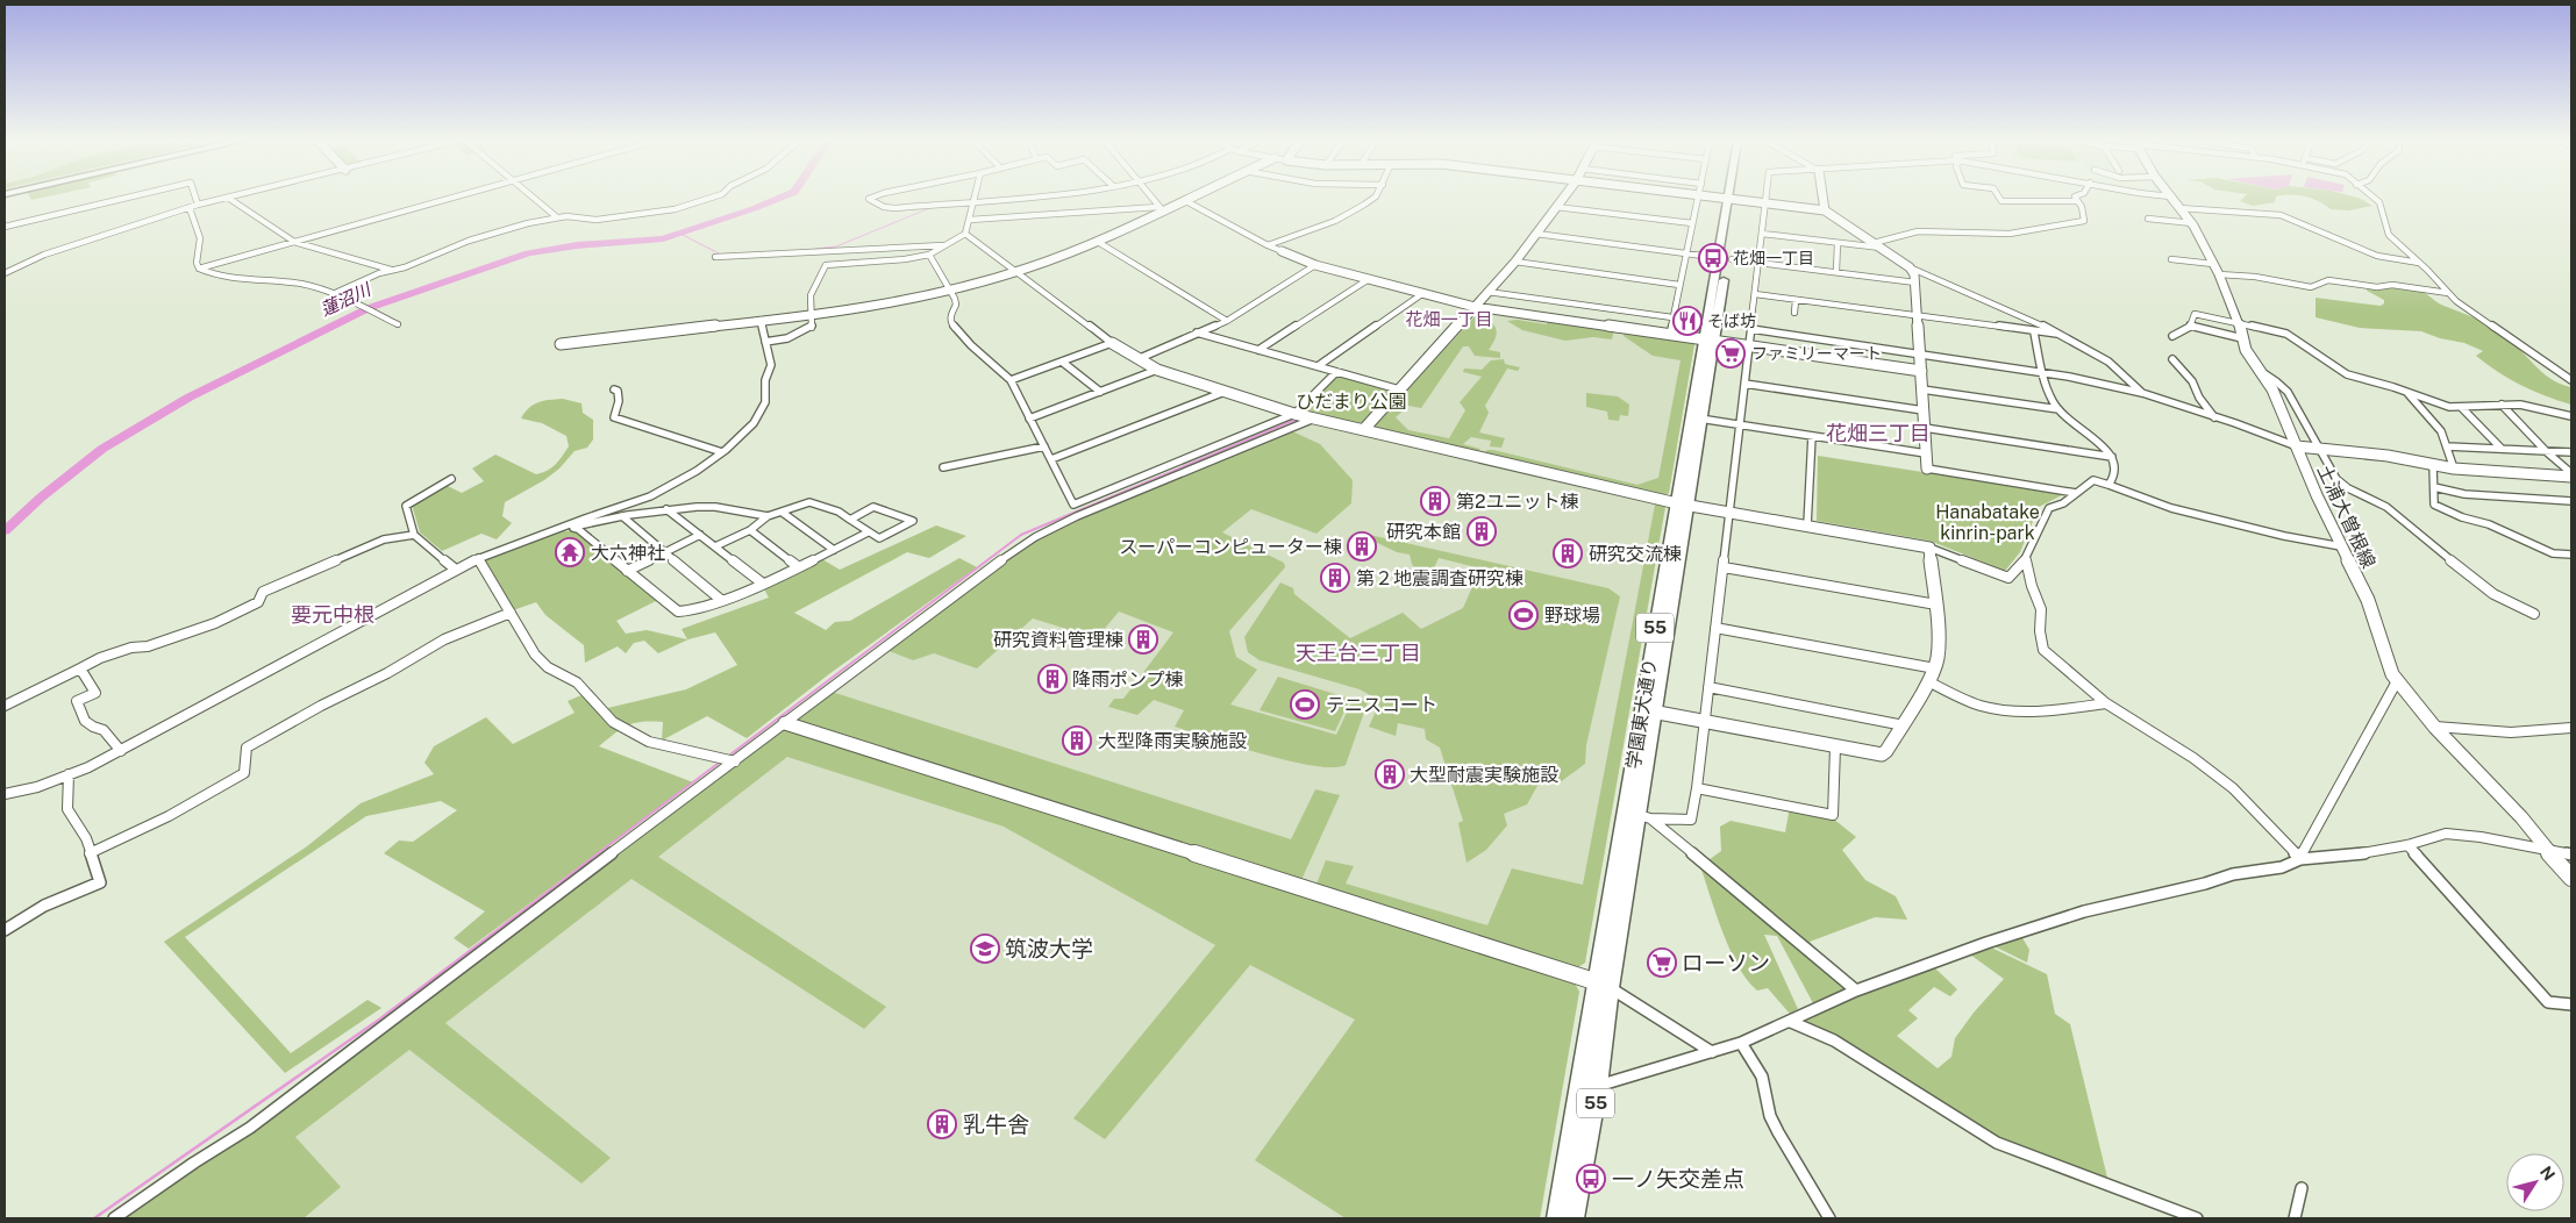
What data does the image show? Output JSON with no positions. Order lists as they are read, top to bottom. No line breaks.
{"streets":{"main road":["55","学園東大通り"],"street":["土浦大曽根線"]},"districts":["花畑一丁目","花畑三丁目","要元中根","天王台三丁目"],"water":["蓮沼川"],"parks":["ひだまり公園","Hanabatake kinrin-park"],"places":{"bus stop":["花畑一丁目","一ノ矢交差点"],"restaurant":["そば坊"],"supermarket":["ファミリーマート","ローソン"],"building":["第2ユニット棟","研究本館","スーパーコンピューター棟","研究交流棟","第２地震調査研究棟","研究資料管理棟","降雨ポンプ棟","大型降雨実験施設","大型耐震実験施設","乳牛舎"],"temple":["大六神社"],"sports":["野球場","テニスコート"],"school or university":["筑波大学"]},"north":"top right"}
